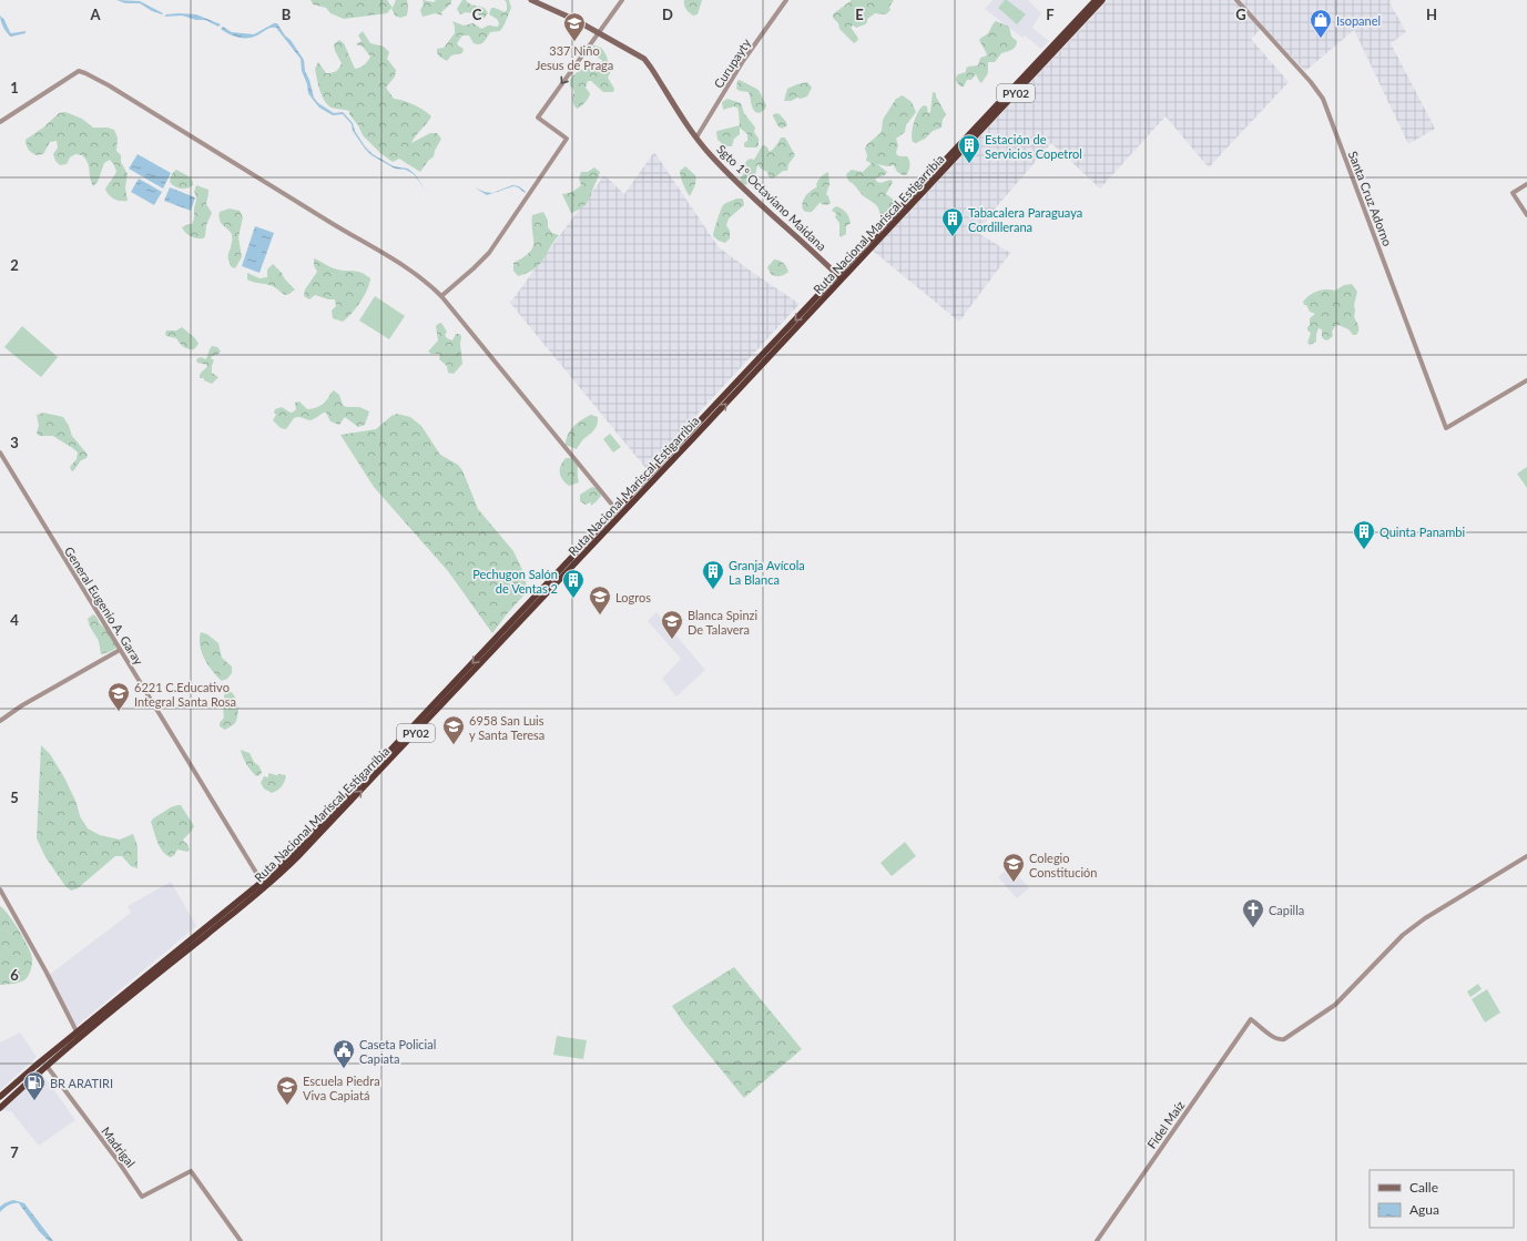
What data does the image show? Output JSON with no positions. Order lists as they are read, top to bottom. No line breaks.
{"streets":{"highway":["PY02","Ruta Nacional Mariscal Estigarribia"],"main road":["Sgto 1° Octaviano Maidana"],"street":["Curupayty","Santa Cruz Adorno","General Eugenio A. Garay","Fidel Maíz","Madrigal"]},"crossings":[["Curupayty","Sgto 1° Octaviano Maidana"],["Sgto 1° Octaviano Maidana","Ruta Nacional Mariscal Estigarribia"],["Ruta Nacional Mariscal Estigarribia","General Eugenio A. Garay"],["Ruta Nacional Mariscal Estigarribia","Madrigal"]],"places":{"shop":["Isopanel"],"school or university":["337 Niño Jesus de Praga","Logros","Blanca Spinzi De Talavera","6221 C.Educativo Integral Santa Rosa","6958 San Luis y Santa Teresa","Colegio Constitución","Escuela Piedra Viva Capiatá"],"building":["Estación de Servicios Copetrol","Tabacalera Paraguaya Cordillerana","Quinta Panambi","Granja Avícola La Blanca","Pechugon Salón de Ventas 2"],"church":["Capilla"],"public building":["Caseta Policial Capiata"],"fuel station":["BR ARATIRI"]},"legend":["Calle","Agua"],"grid":{"columns":["A","B","C","D","E","F","G","H"],"rows":["1","2","3","4","5","6","7"]}}
